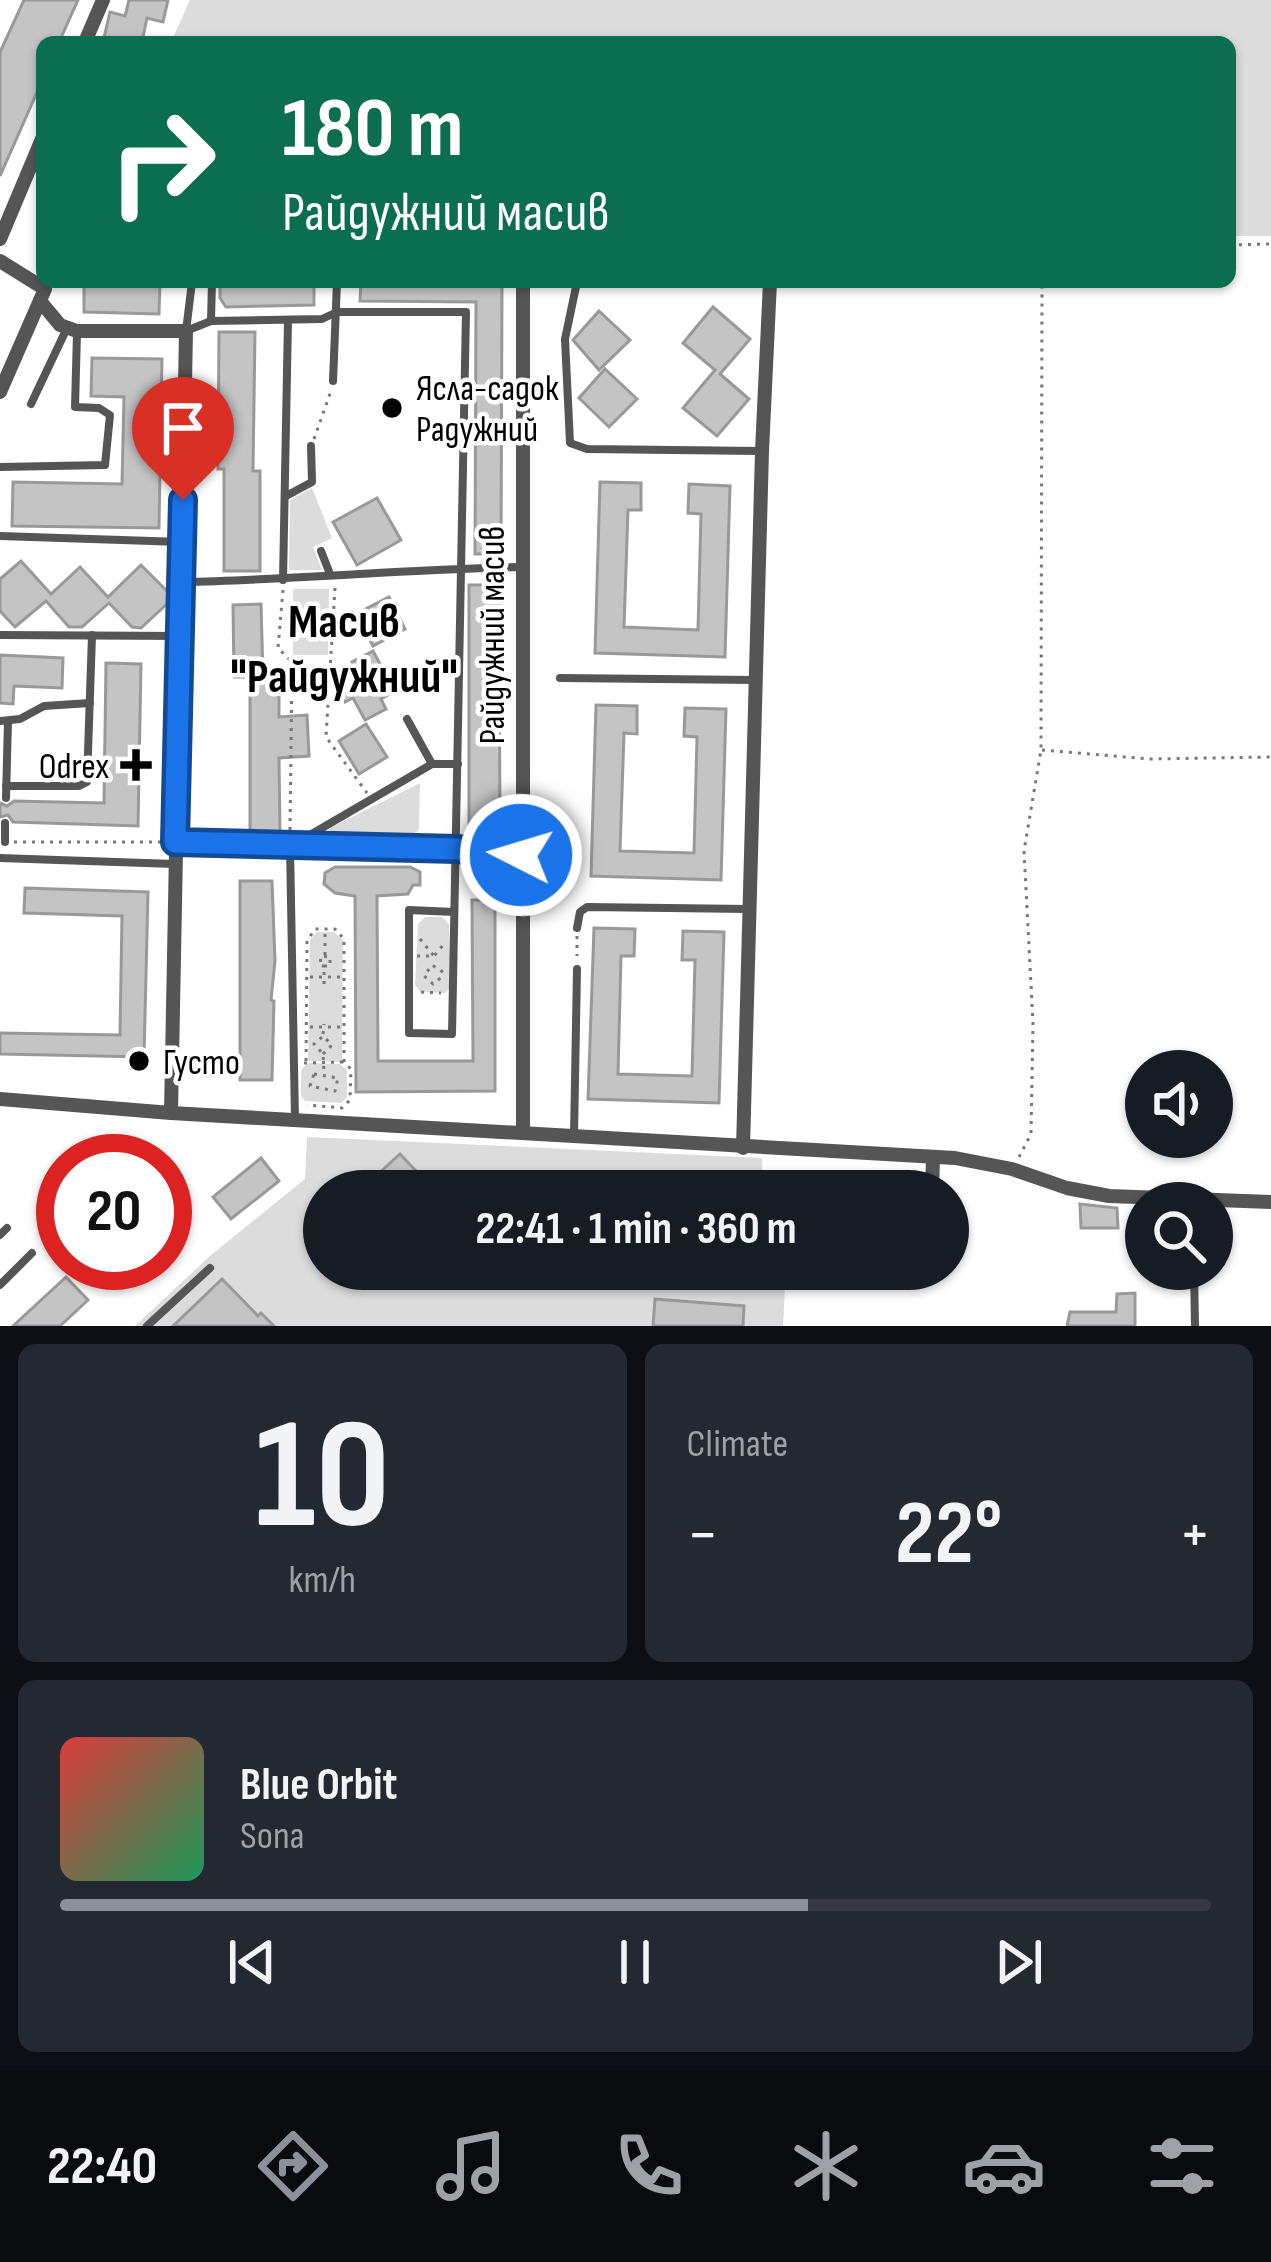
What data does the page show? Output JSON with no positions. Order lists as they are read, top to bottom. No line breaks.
{"streets":{"street":["Райдужний масив"]},"districts":["Масив \"Райдужний\""],"places":{"other":["Ясла-садок Радужний","Густо"],"health":["Odrex"]},"page":{"turn":["180 m","Райдужний масив"],"limit":"20","trip":"22:41 · 1 min · 360 m","tile":[["10","km/h"],"Climate"],"heat":["−","22°","+"],"song":["Blue Orbit","Sona"],"tabs":"22:40"}}
